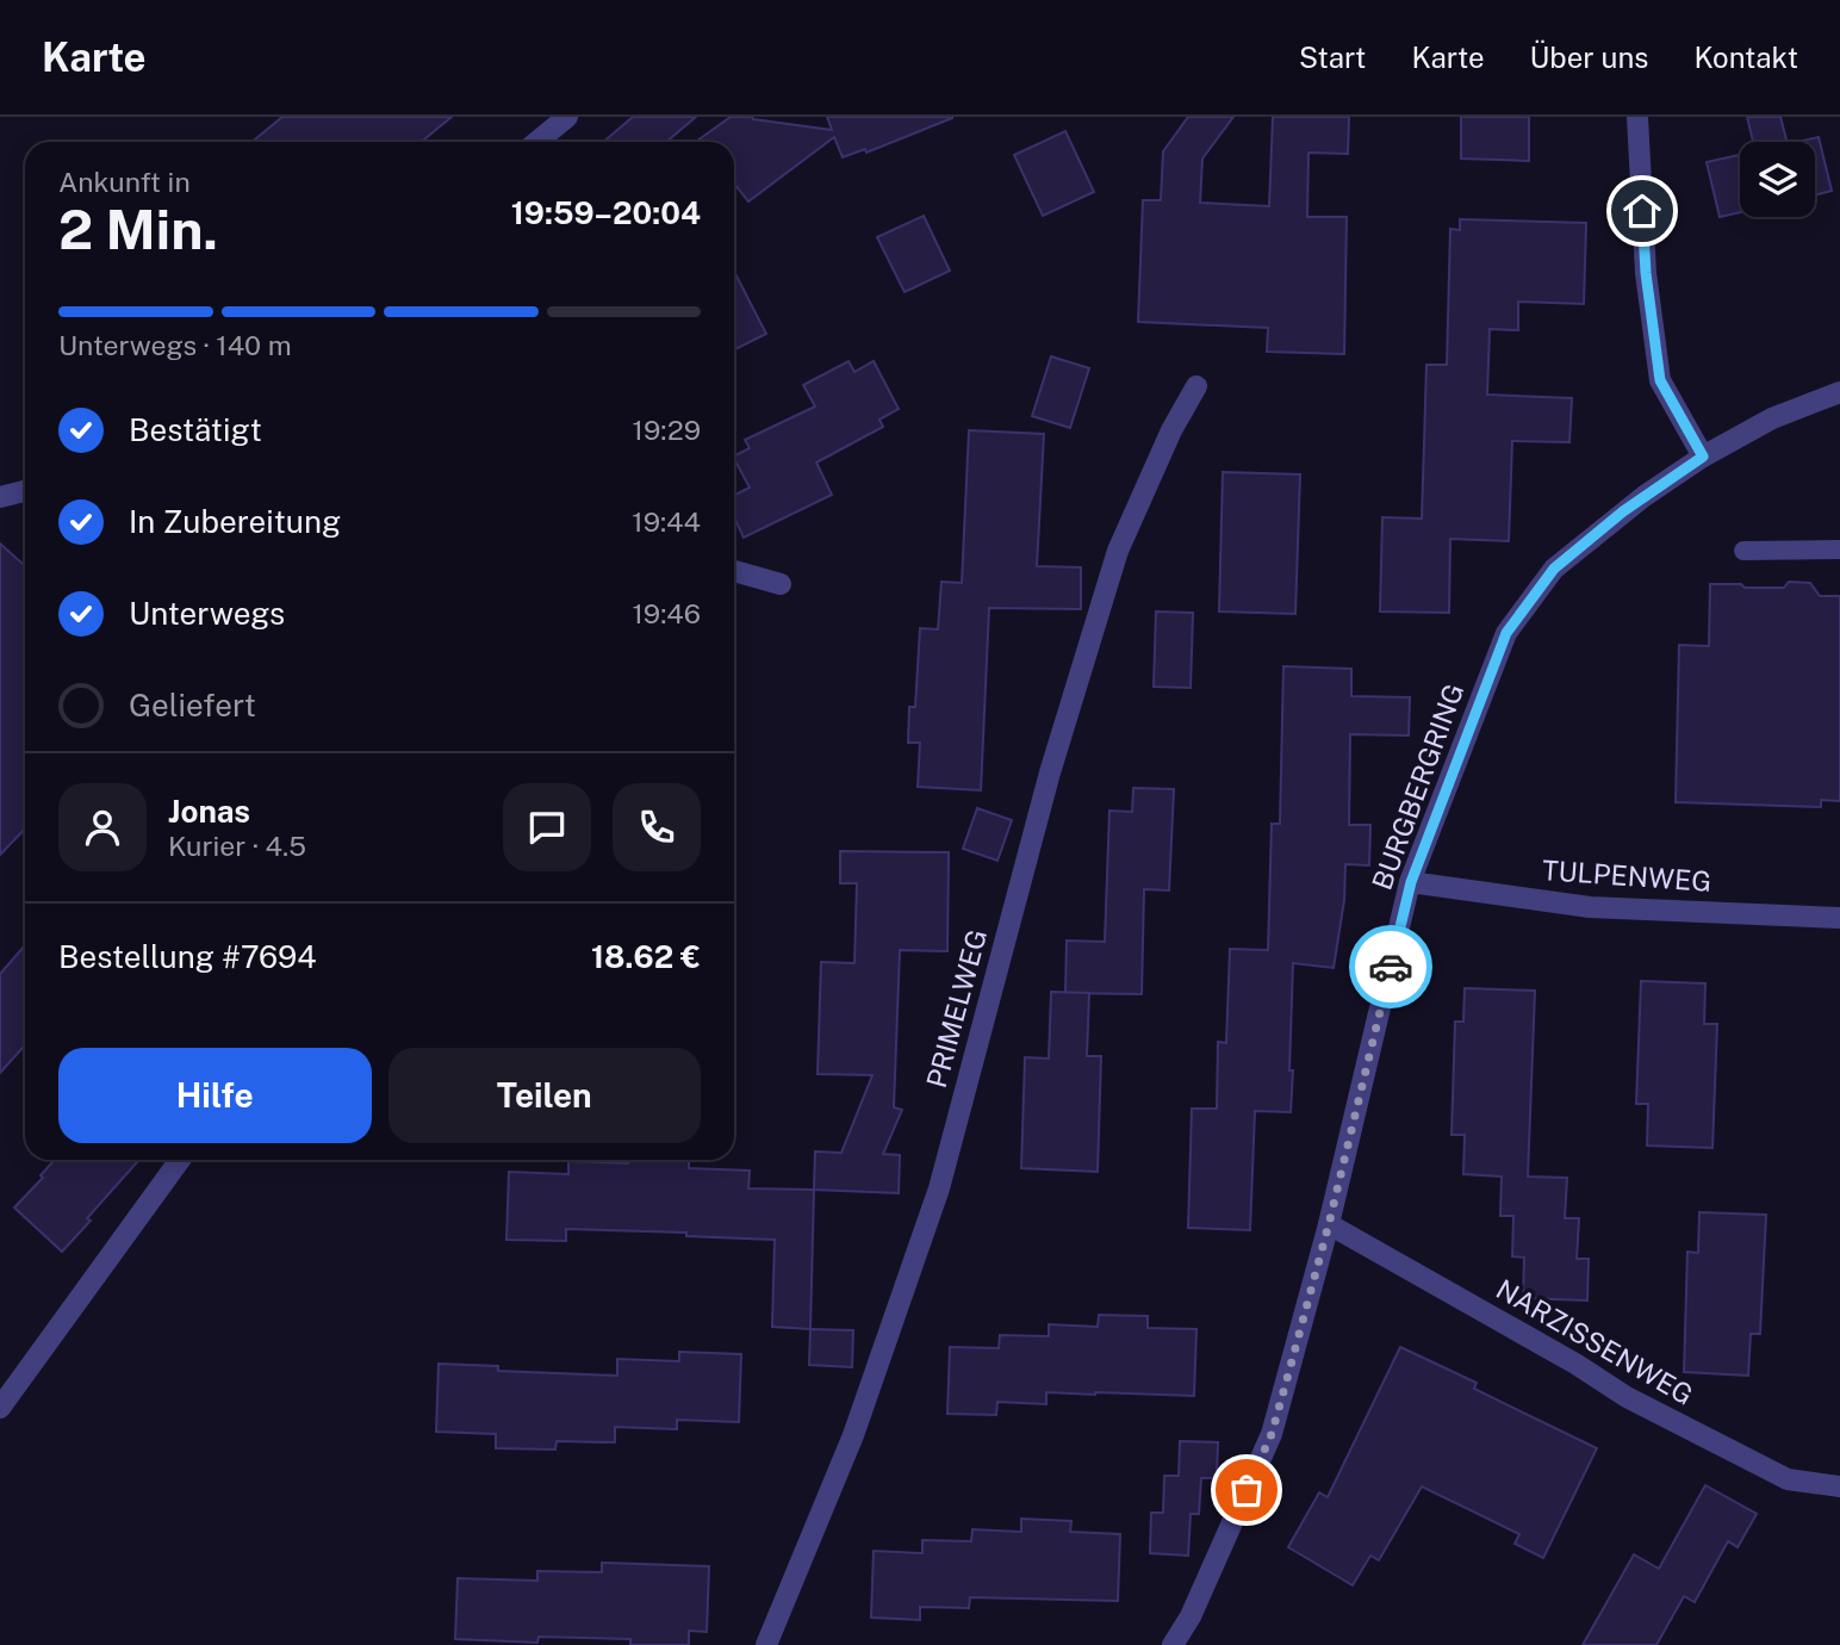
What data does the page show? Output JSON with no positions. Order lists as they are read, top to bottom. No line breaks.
{"streets":{"street":["BURGBERGRING","TULPENWEG","PRIMELWEG","NARZISSENWEG"]},"crossings":[["BURGBERGRING","TULPENWEG"],["BURGBERGRING","NARZISSENWEG"]],"page":{"header":"Karte","nav":["Start","Karte","Über uns","Kontakt"],"heading":["2 Min.","Ankunft in","19:59–20:04"],"panel":["Jonas","Kurier · 4.5","Bestellung #7694","18.62 €"],"bar":"Unterwegs · 140 m","list":[["Bestätigt","19:29"],["In Zubereitung","19:44"],["Unterwegs","19:46"],"Geliefert"],"buttons":["Hilfe","Teilen"]}}
